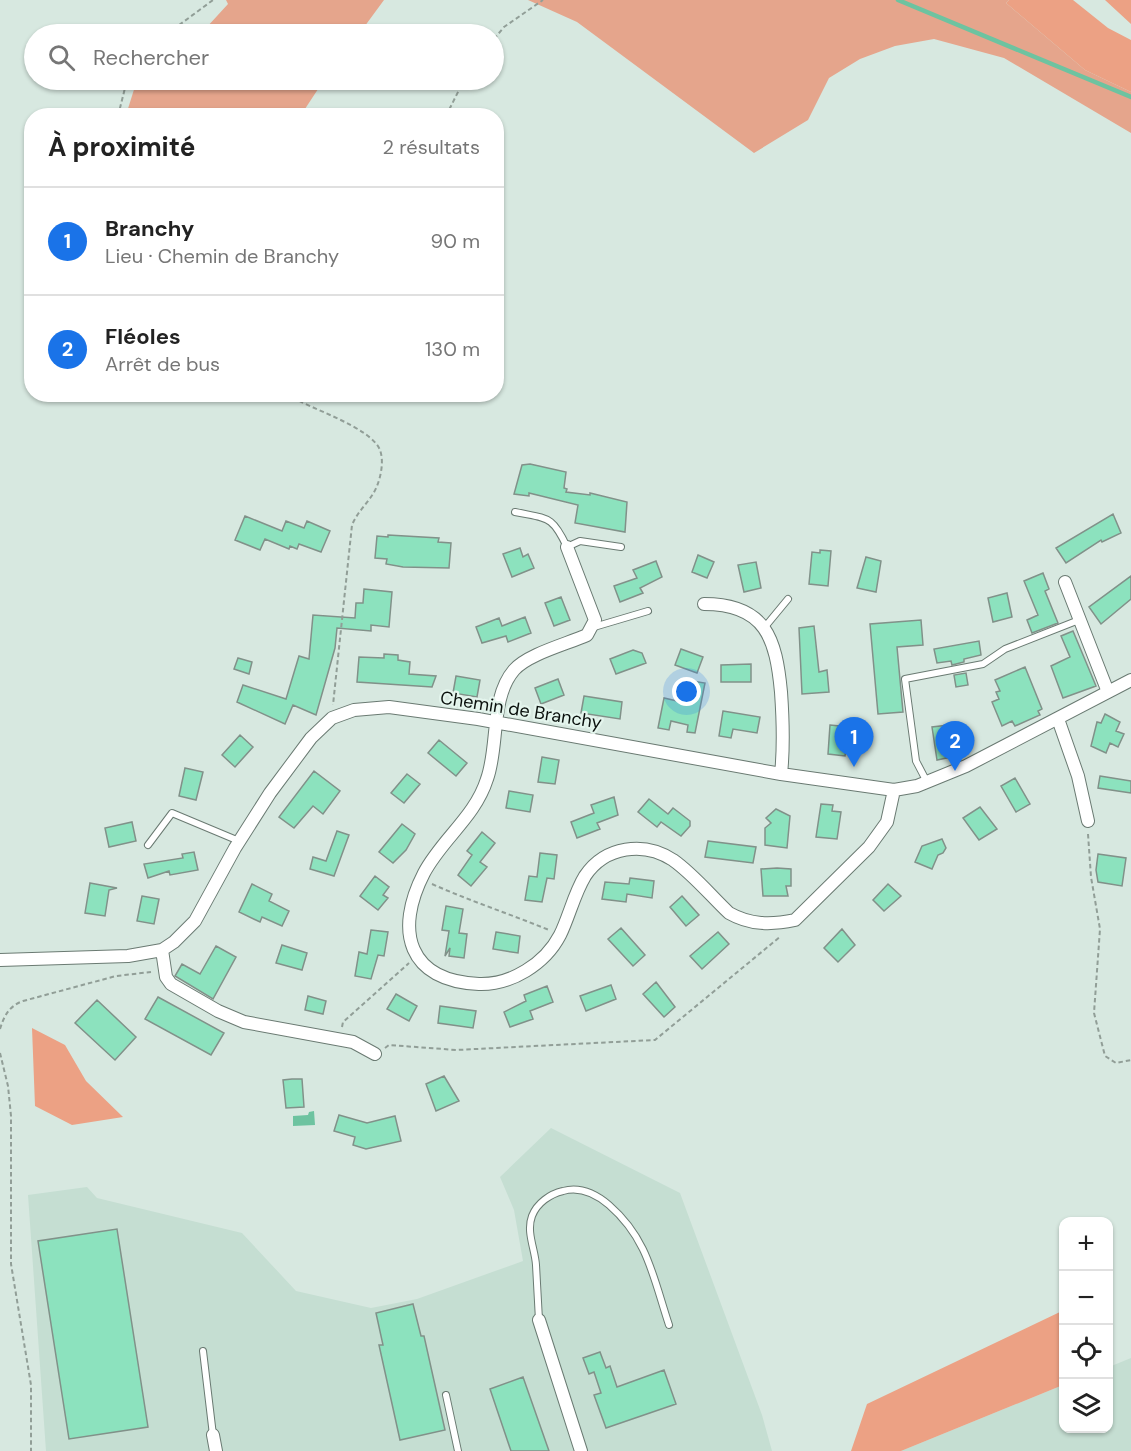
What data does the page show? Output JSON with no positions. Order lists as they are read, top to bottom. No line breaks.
{"streets":{"street":["Chemin de Branchy"]},"page":{"search":"Rechercher","heading":["À proximité","2 résultats"],"list":[{"mark":"1","name":"Branchy","note":"Lieu · Chemin de Branchy","value":"90 m"},{"mark":"2","name":"Fléoles","note":"Arrêt de bus","value":"130 m"}],"pins":["1","2"],"map_buttons":["+","−"]}}
